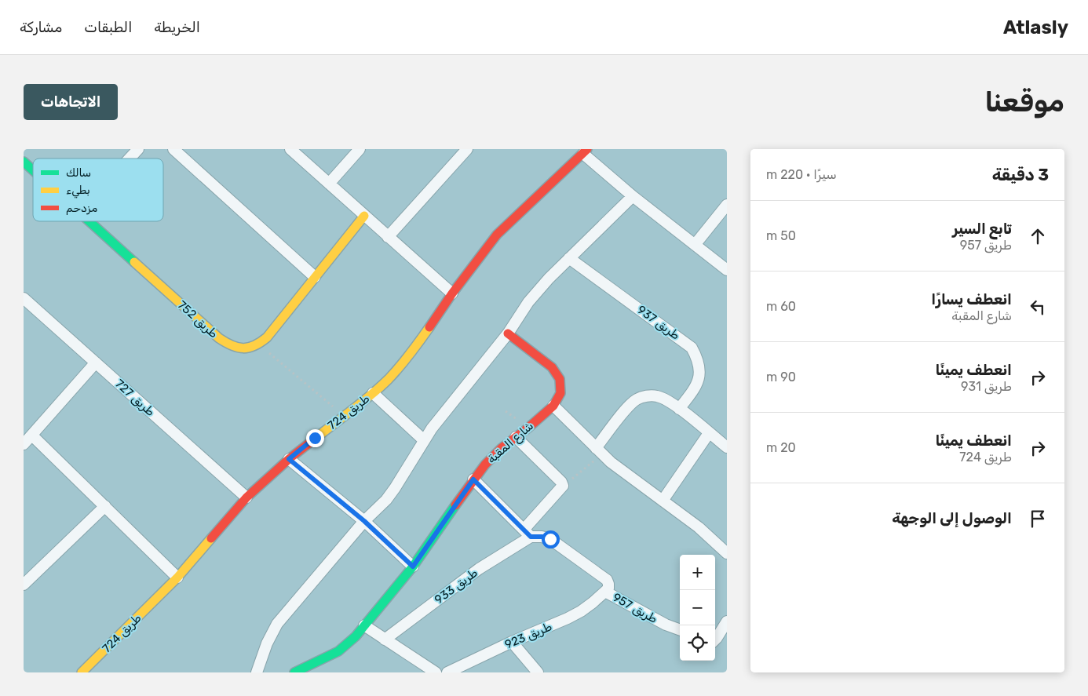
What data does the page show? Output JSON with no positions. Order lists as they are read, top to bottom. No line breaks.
{"streets":{"street":["طريق 752","طريق 937","طريق 727","طريق 724","شارع المقبة","طريق 933","طريق 957","طريق 923"]},"crossings":[["طريق 727","طريق 724"],["طريق 933","طريق 957"],["طريق 957","طريق 923"]],"legend":["سالك","بطيء","مزدحم"],"page":{"header":"Atlasly","nav":["الخريطة","الطبقات","مشاركة"],"buttons":"الاتجاهات","title":"موقعنا","heading":["3 دقيقة","سيرًا · 220 m"],"list":[["تابع السير","طريق 957","50 m"],["انعطف يسارًا","شارع المقبة","60 m"],["انعطف يمينًا","طريق 931","90 m"],["انعطف يمينًا","طريق 724","20 m"],"الوصول إلى الوجهة"],"map_buttons":["+","−"]}}
